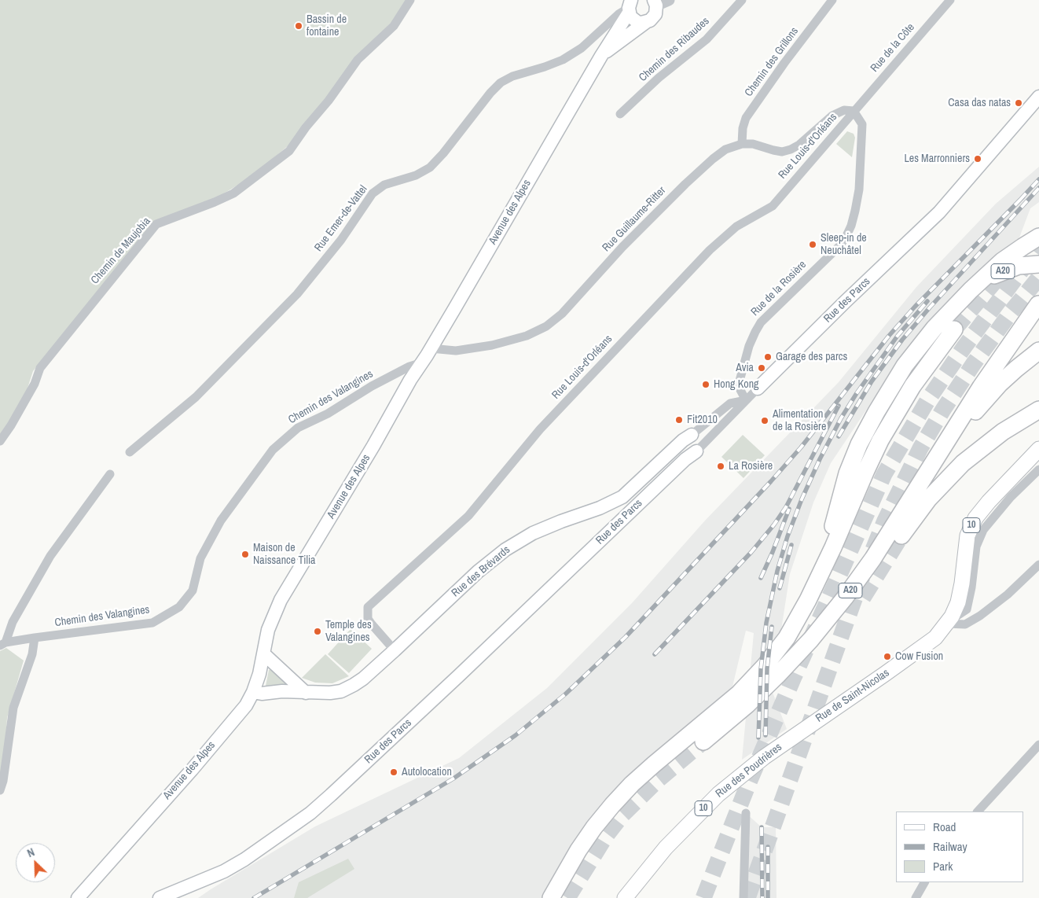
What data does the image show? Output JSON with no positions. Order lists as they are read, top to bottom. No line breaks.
{"streets":{"highway":["A20"],"main road":["Avenue des Alpes","Rue des Parcs","10","Rue des Brévards","Rue de Saint-Nicolas","Rue des Poudrières"],"street":["Rue de la Côte","Chemin des Ribaudes","Chemin des Grillons","Rue Louis-d'Orléans","Rue Emer-de-Vattel","Rue Guillaume-Ritter","Chemin de Maujobia","Rue de la Rosière","Chemin des Valangines"]},"crossings":[["Rue de la Côte","Rue Louis-d'Orléans"],["Rue de la Côte","Rue Guillaume-Ritter"],["Rue de la Côte","Rue de la Rosière"],["Chemin des Grillons","Rue Guillaume-Ritter"],["Rue Louis-d'Orléans","Rue Guillaume-Ritter"],["Rue Louis-d'Orléans","Rue de la Rosière"],["Rue Louis-d'Orléans","Rue des Brévards"],["Avenue des Alpes","Rue Emer-de-Vattel"],["Avenue des Alpes","Rue Guillaume-Ritter"],["Avenue des Alpes","Chemin des Valangines"],["Avenue des Alpes","Rue des Brévards"],["Rue Guillaume-Ritter","Rue de la Rosière"],["Rue de la Rosière","Rue des Parcs"],["10","Rue de Saint-Nicolas"],["Rue de Saint-Nicolas","Rue des Poudrières"]],"places":["Bassin de fontaine","Casa das natas","Les Marronniers","Sleep-in de Neuchâtel","Garage des parcs","Avia","Hong Kong","Fit2010","Alimentation de la Rosière","La Rosière","Maison de Naissance Tilia","Temple des Valangines","Cow Fusion","Autolocation"],"legend":["Road","Railway","Park"],"north":"top left"}
